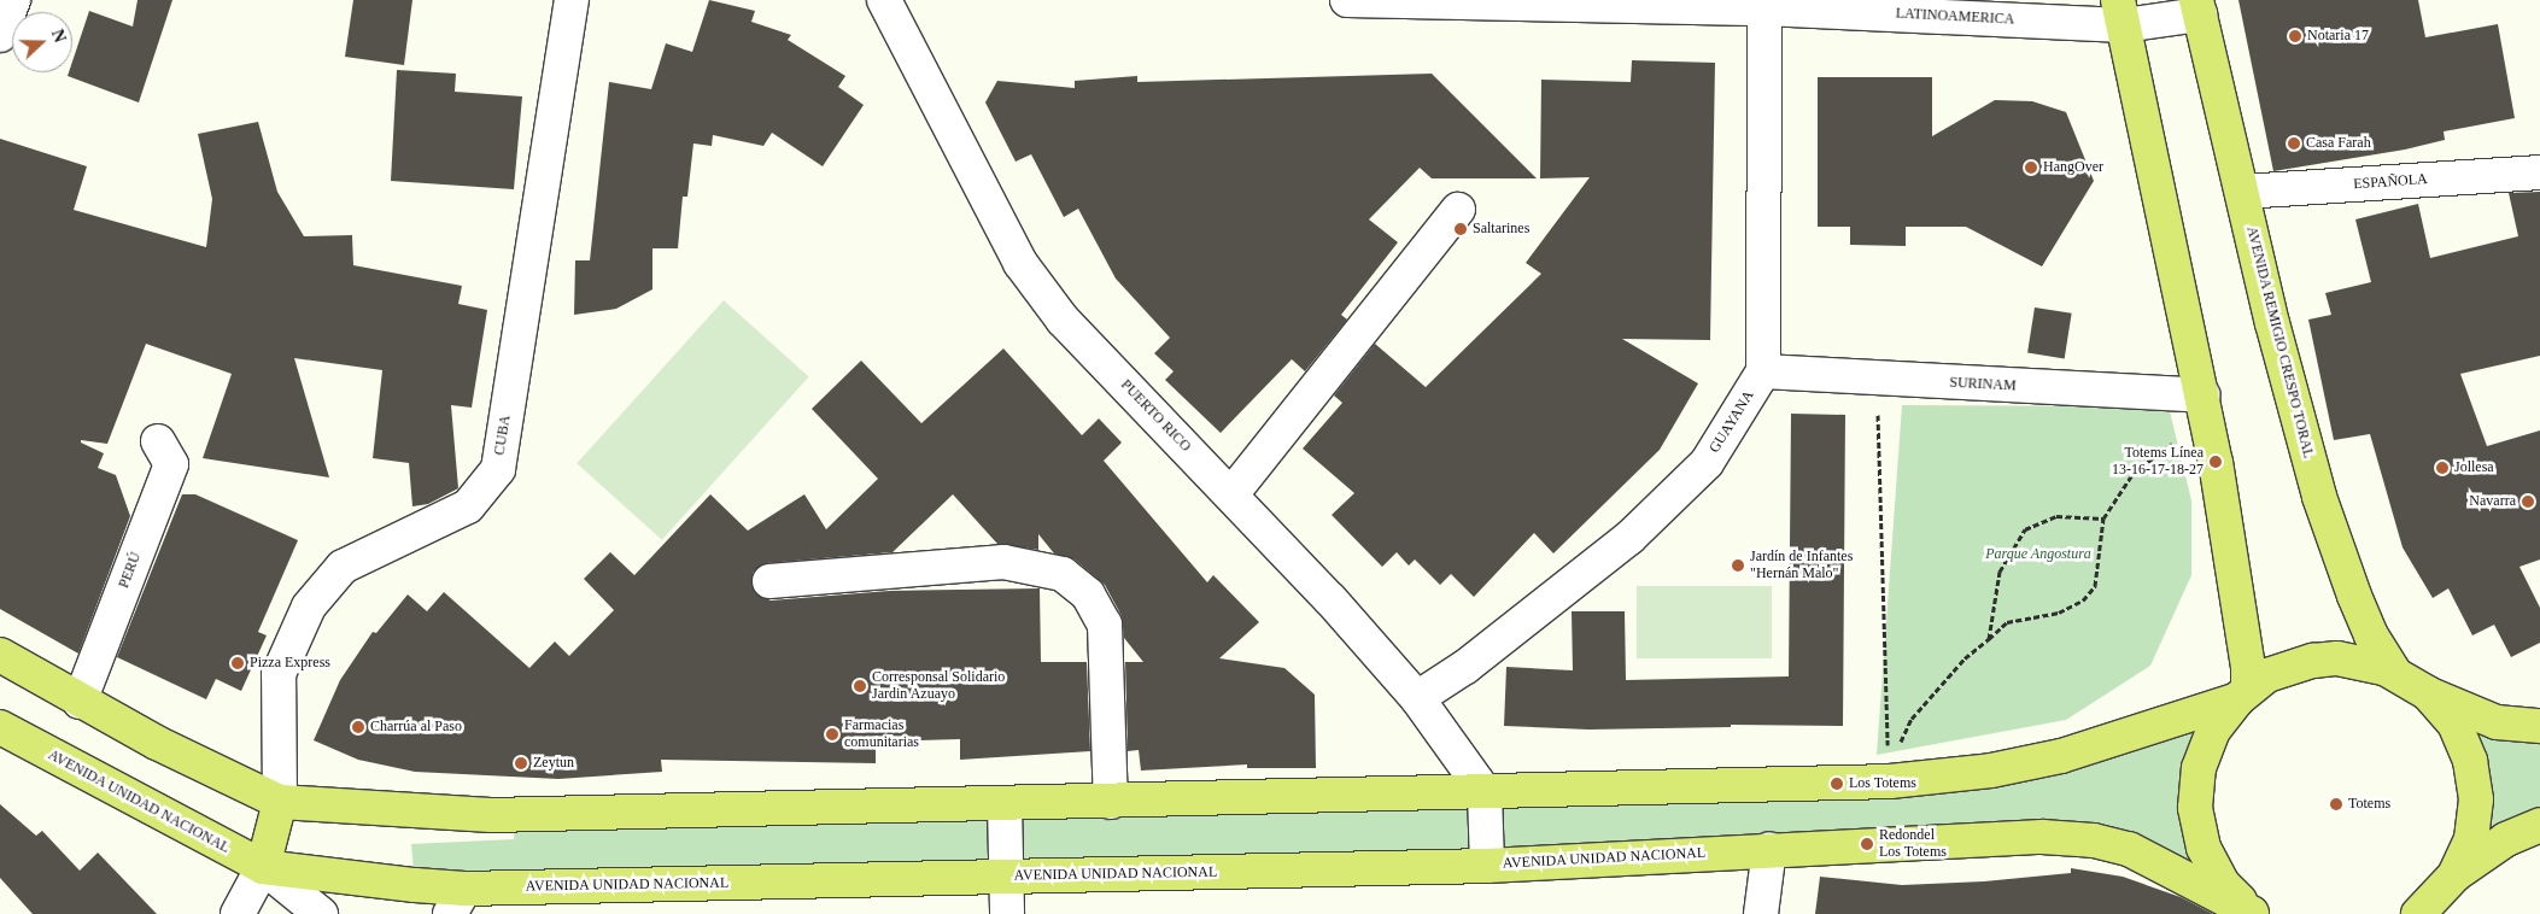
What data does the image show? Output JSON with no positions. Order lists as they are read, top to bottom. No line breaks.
{"streets":{"main road":["AVENIDA REMIGIO CRESPO TORAL","AVENIDA UNIDAD NACIONAL"],"street":["LATINOAMERICA","ESPAÑOLA","SURINAM","PUERTO RICO","GUAYANA","CUBA","PERÚ"]},"crossings":[["LATINOAMERICA","AVENIDA REMIGIO CRESPO TORAL"],["ESPAÑOLA","AVENIDA REMIGIO CRESPO TORAL"],["SURINAM","GUAYANA"],["PUERTO RICO","GUAYANA"]],"parks":["Parque Angostura"],"places":["Notaria 17","Casa Farah","HangOver","Saltarines","Totems Línea 13-16-17-18-27","Jollesa","Navarra","Jardín de Infantes \"Hernán Malo\"","Pizza Express","Corresponsal Solidario Jardin Azuayo","Charrúa al Paso","Farmacias comunitarias","Zeytun","Los Totems","Totems","Redondel Los Totems"],"north":"right"}
